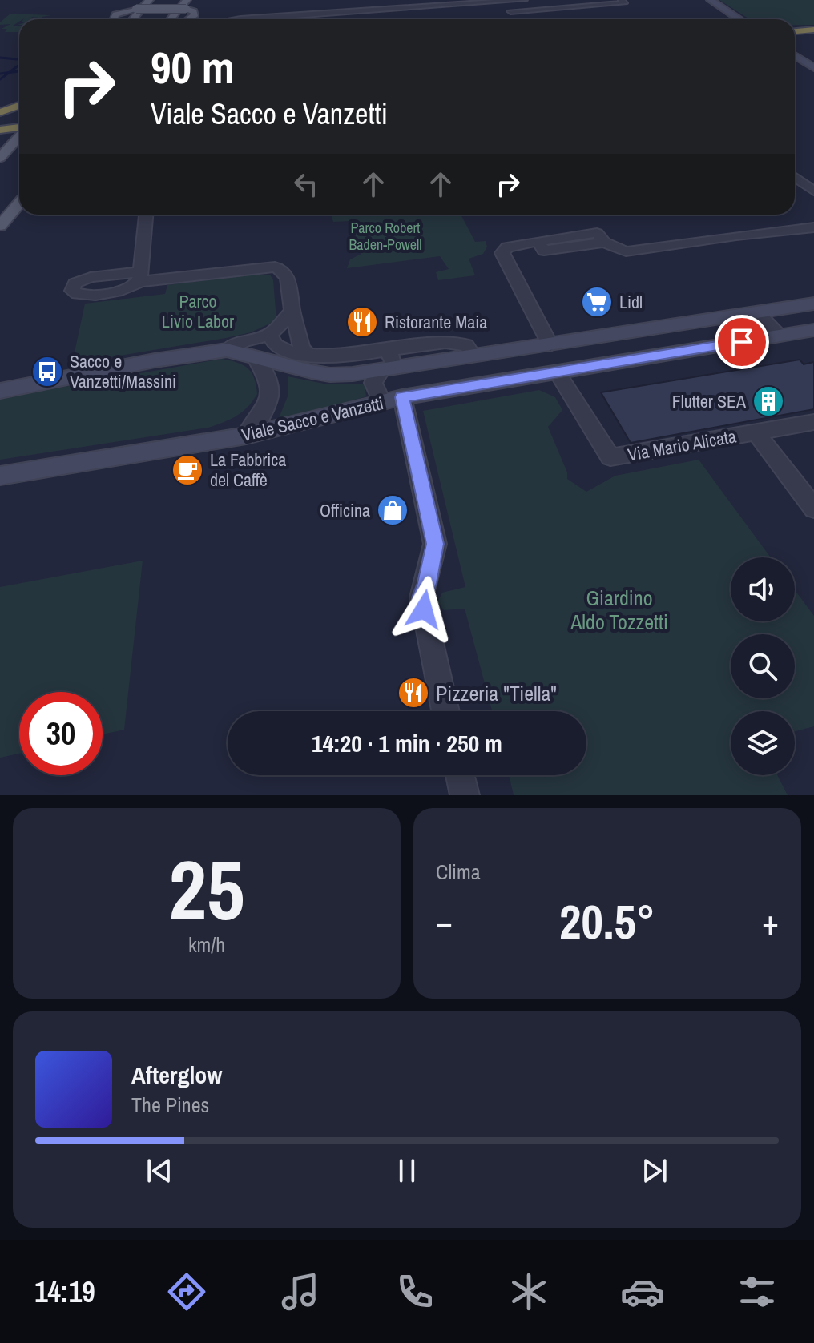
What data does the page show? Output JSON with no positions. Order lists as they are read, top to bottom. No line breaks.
{"streets":{"street":["Viale Sacco e Vanzetti","Via Mario Alicata"]},"crossings":[["Viale Sacco e Vanzetti","Via Mario Alicata"]],"parks":["Parco Robert Baden-Powell","Parco Livio Labor","Giardino Aldo Tozzetti"],"places":{"supermarket":["Lidl"],"restaurant":["Ristorante Maia","Pizzeria \"Tiella\""],"bus stop":["Sacco e Vanzetti/Massini"],"building":["Flutter SEA"],"cafe":["La Fabbrica del Caffè"],"shop":["Officina"]},"page":{"turn":["90 m","Viale Sacco e Vanzetti"],"limit":"30","trip":"14:20 · 1 min · 250 m","tile":[["25","km/h"],"Clima"],"heat":["−","20.5°","+"],"song":["Afterglow","The Pines"],"tabs":"14:19"}}
